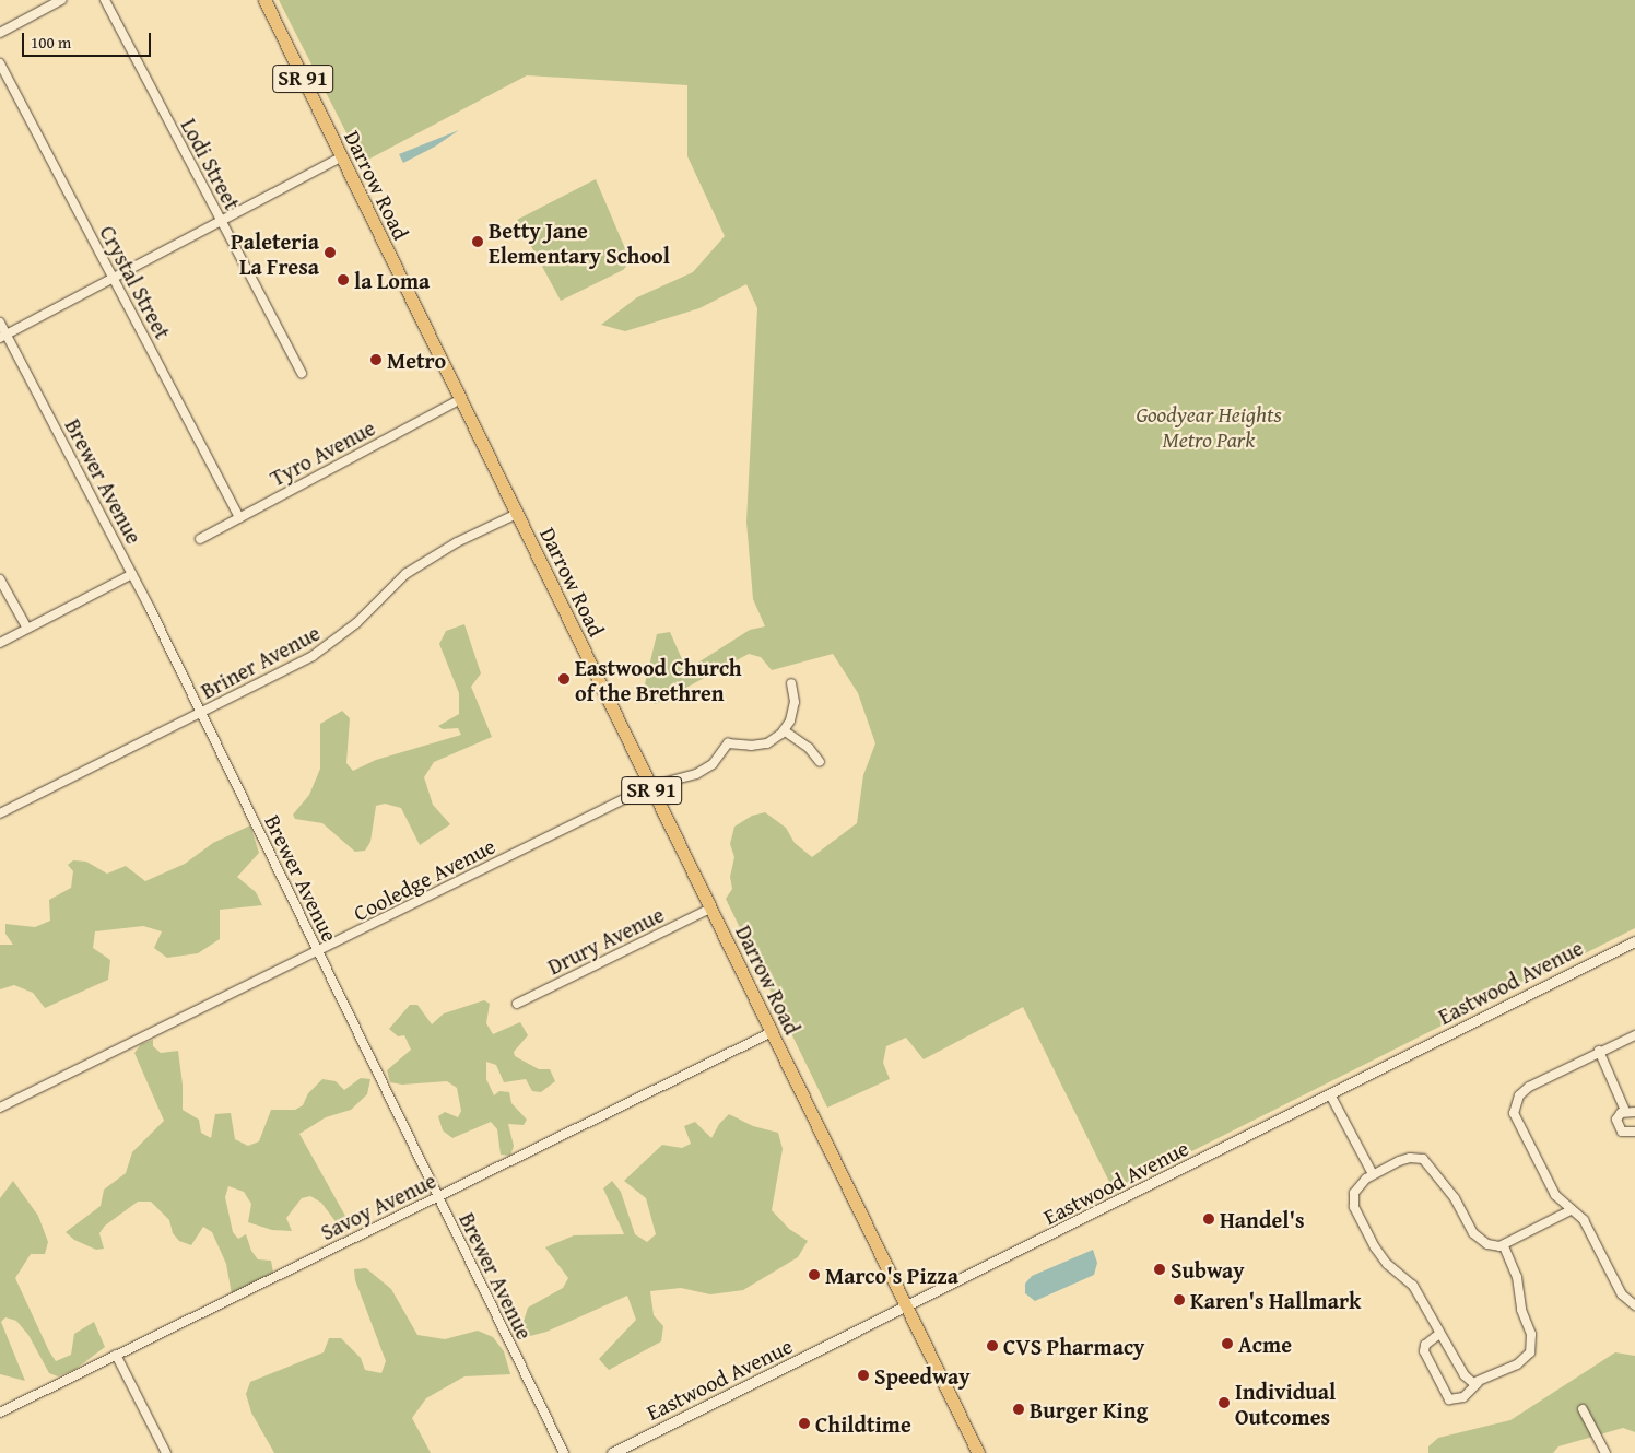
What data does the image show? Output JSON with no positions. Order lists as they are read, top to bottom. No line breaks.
{"streets":{"main road":["SR 91","Darrow Road"],"street":["Lodi Street","Crystal Street","Tyro Avenue","Brewer Avenue","Briner Avenue","Cooledge Avenue","Drury Avenue","Eastwood Avenue","Savoy Avenue"]},"crossings":[["Darrow Road","Tyro Avenue"],["Darrow Road","Briner Avenue"],["Darrow Road","Cooledge Avenue"],["Darrow Road","Drury Avenue"],["Darrow Road","Eastwood Avenue"],["Darrow Road","Savoy Avenue"],["Crystal Street","Tyro Avenue"],["Brewer Avenue","Briner Avenue"],["Brewer Avenue","Cooledge Avenue"],["Brewer Avenue","Savoy Avenue"]],"parks":["Goodyear Heights Metro Park"],"places":["Betty Jane Elementary School","Paleteria La Fresa","la Loma","Metro","Eastwood Church of the Brethren","Handel's","Subway","Marco's Pizza","Karen's Hallmark","Acme","CVS Pharmacy","Speedway","Individual Outcomes","Burger King","Childtime"],"scale_bar":"100 m"}
